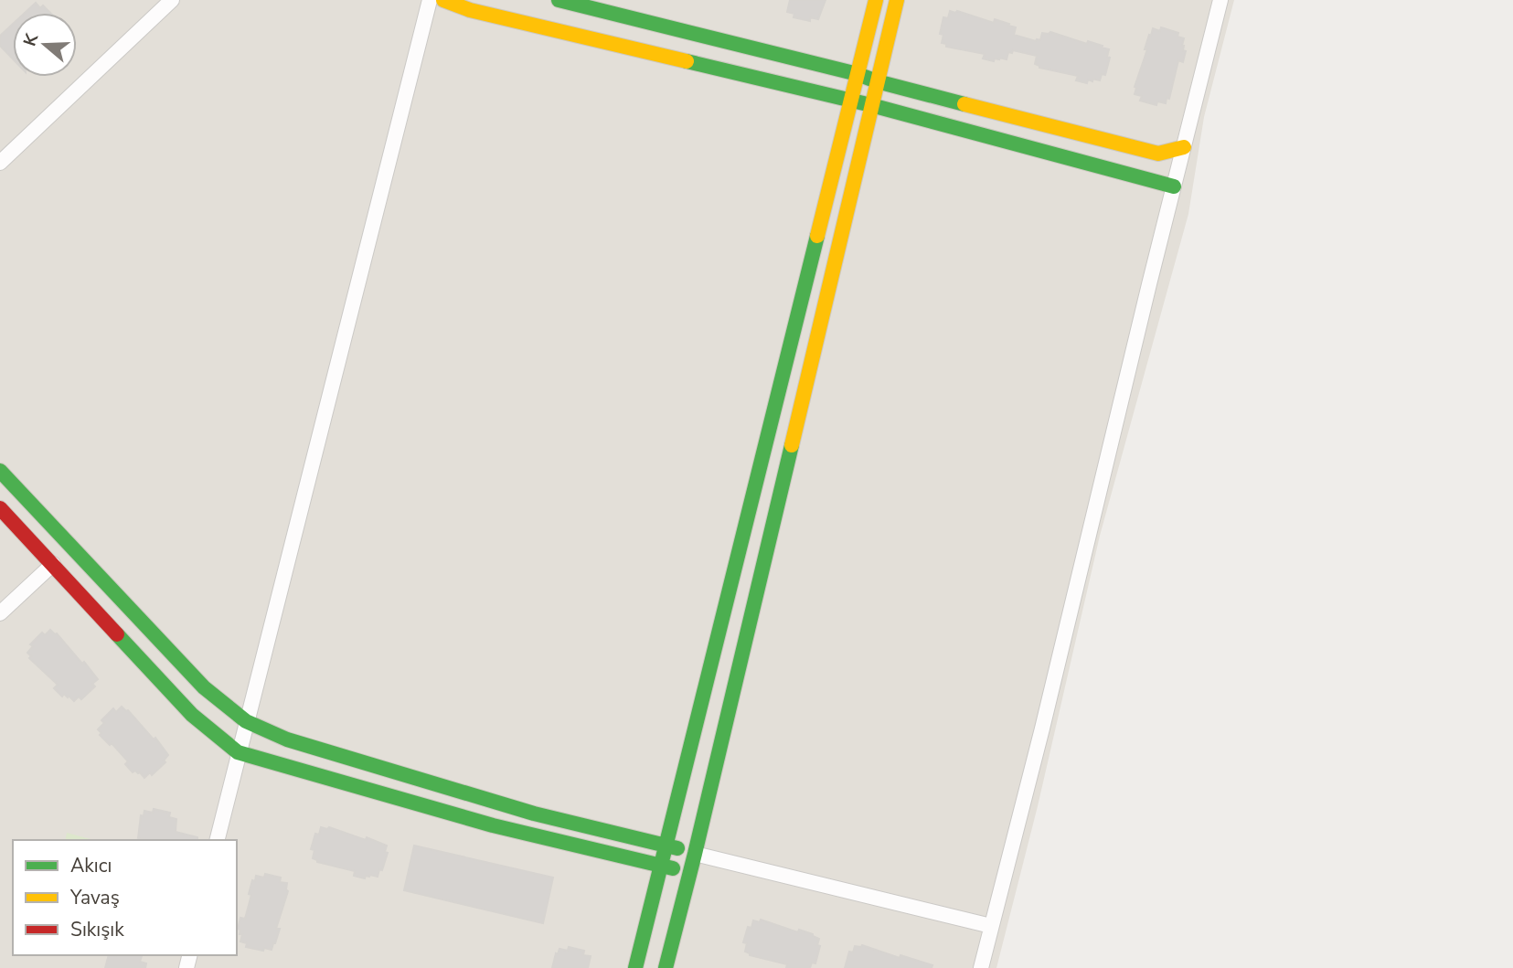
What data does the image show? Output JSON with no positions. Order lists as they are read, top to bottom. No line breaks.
{"legend":["Akıcı","Yavaş","Sıkışık"],"north":"left"}
